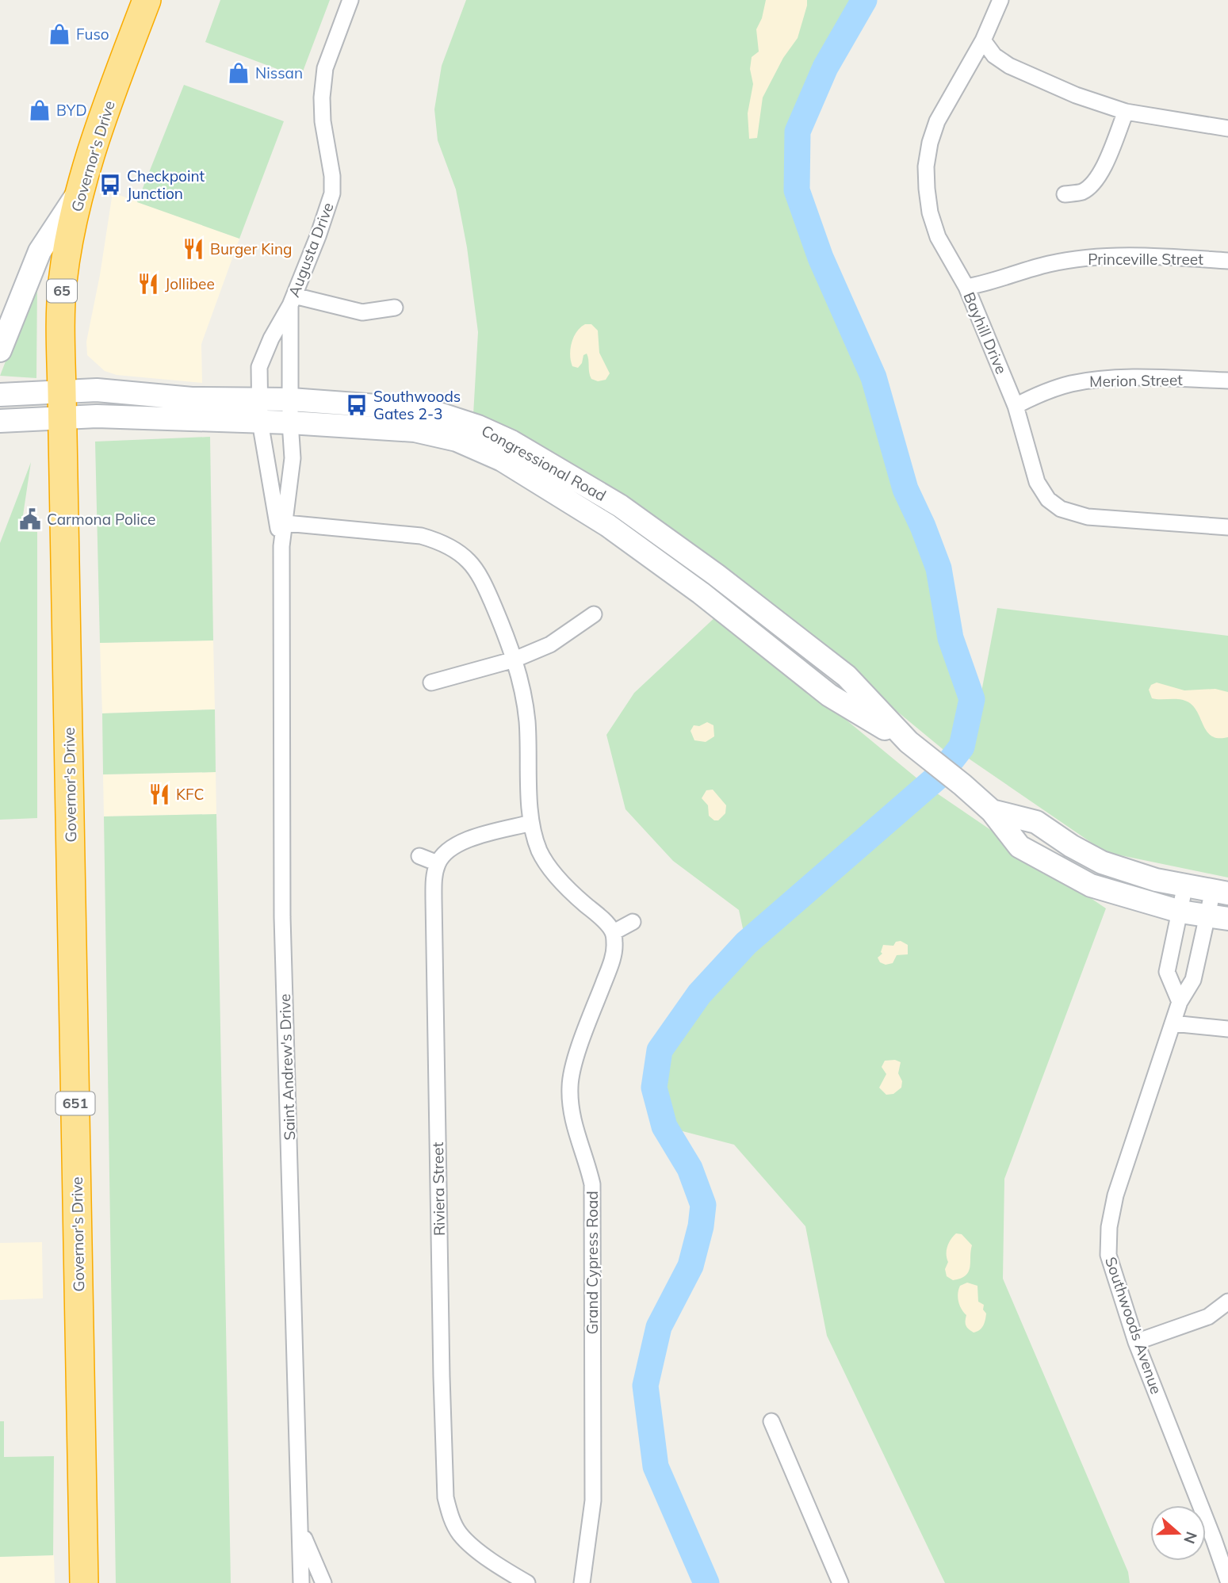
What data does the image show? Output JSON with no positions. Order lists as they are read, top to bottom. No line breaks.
{"streets":{"highway":["Governor's Drive","65","651"],"main road":["Congressional Road"],"street":["Augusta Drive","Princeville Street","Bayhill Drive","Merion Street","Saint Andrew's Drive","Riviera Street","Grand Cypress Road","Southwoods Avenue"]},"crossings":[["Governor's Drive","65"],["Governor's Drive","Congressional Road"],["Augusta Drive","Congressional Road"],["Augusta Drive","Saint Andrew's Drive"],["Princeville Street","Bayhill Drive"],["Bayhill Drive","Merion Street"],["Congressional Road","Saint Andrew's Drive"],["Congressional Road","Southwoods Avenue"]],"places":{"shop":["Fuso","Nissan","BYD"],"bus stop":["Checkpoint Junction","Southwoods Gates 2-3"],"restaurant":["Burger King","Jollibee","KFC"],"public building":["Carmona Police"]},"north":"right"}
